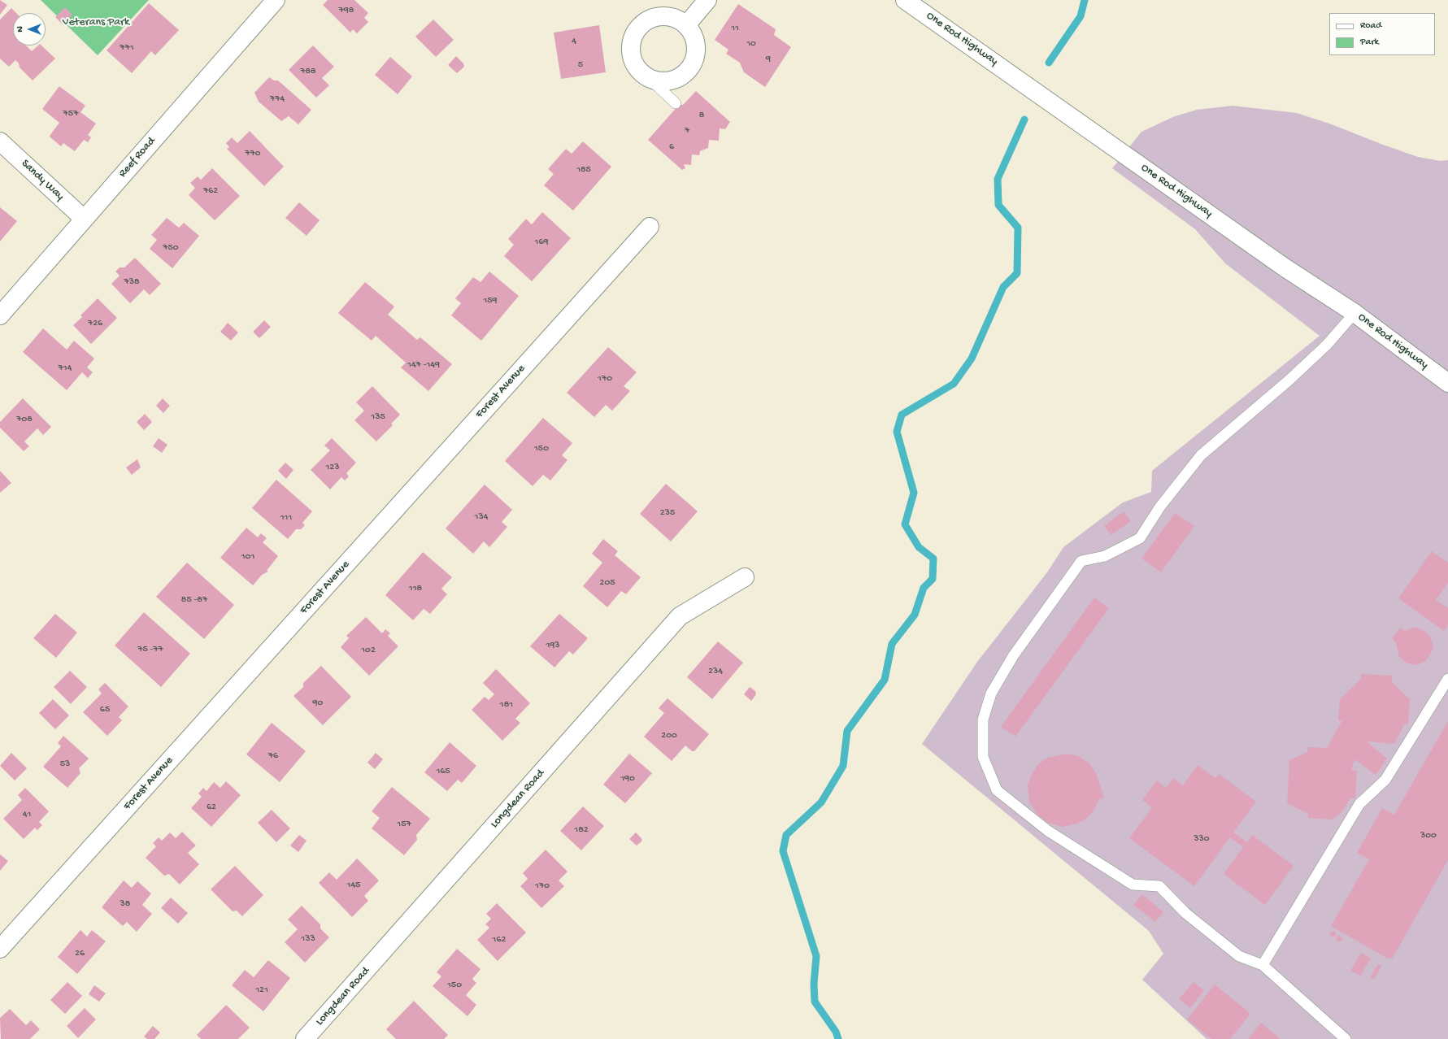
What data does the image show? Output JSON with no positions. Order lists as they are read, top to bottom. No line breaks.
{"streets":{"street":["One Rod Highway","Reef Road","Sandy Way","Forest Avenue","Longdean Road"]},"crossings":[["Reef Road","Sandy Way"]],"parks":["Veterans Park"],"house_numbers":["798","11","4","10","771","9","5","788","774","757","8","7","6","770","185","762","169","750","738","159","726","147 -149","714","170","135","708","150","123","235","134","111","101","205","118","85 -87","193","75 -77","102","234","90","181","65","200","76","53","165","190","62","41","157","182","300","330","145","170","38","133","162","26","150","121"],"legend":["Road","Park"],"north":"left"}
